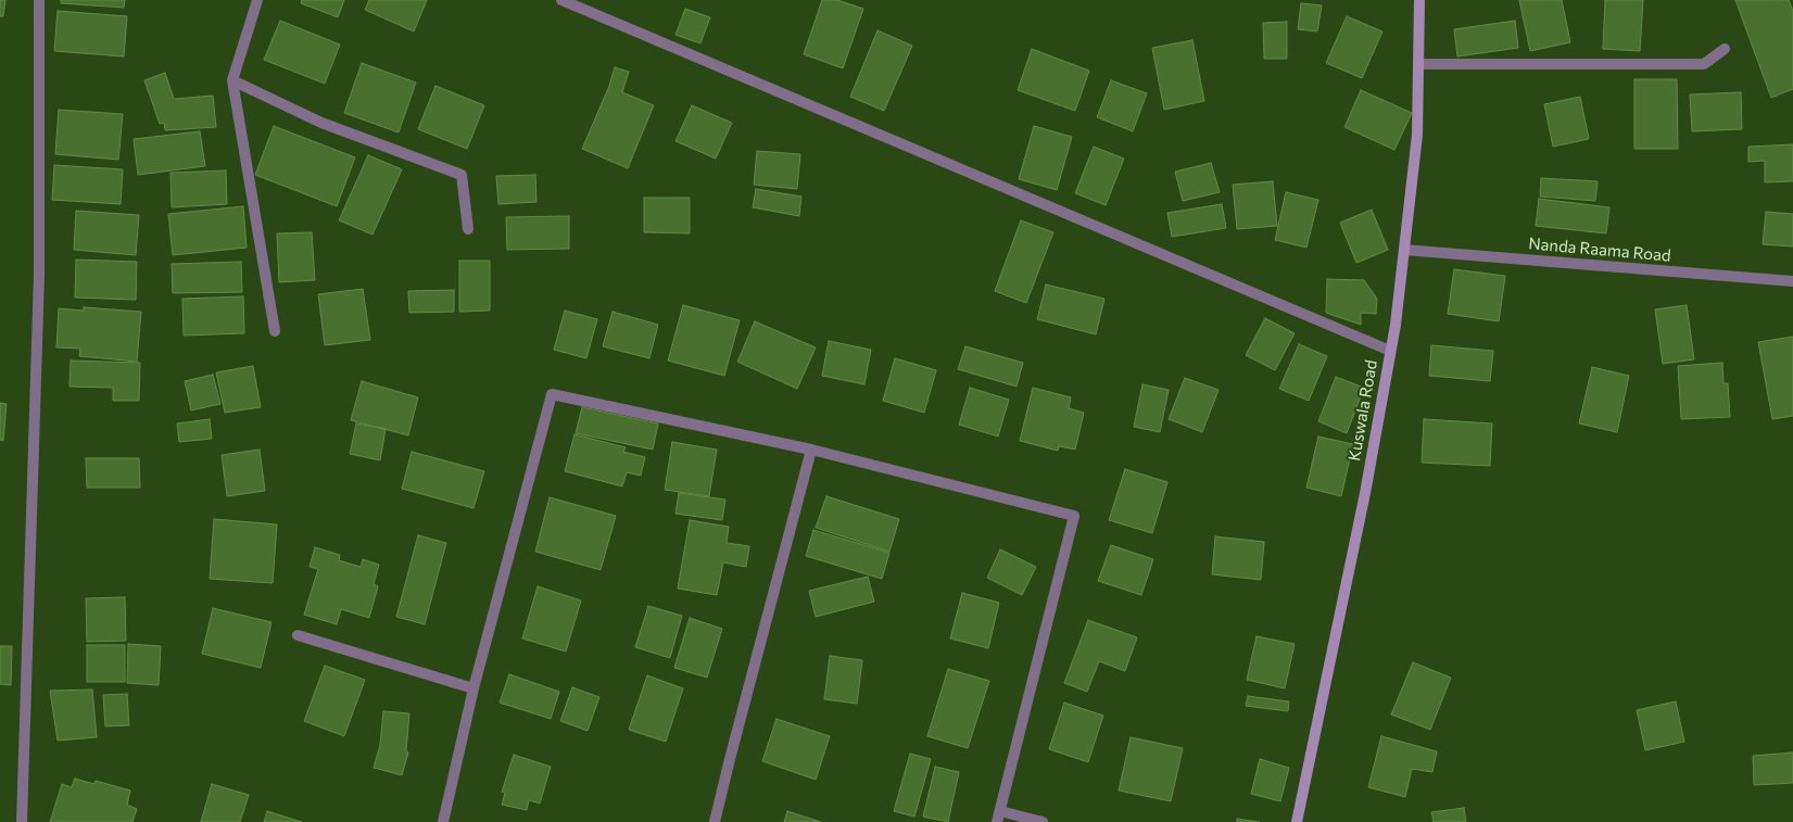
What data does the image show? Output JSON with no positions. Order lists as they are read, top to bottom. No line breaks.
{"streets":{"street":["Nanda Raama Road","Kuswala Road"]},"crossings":[["Nanda Raama Road","Kuswala Road"]]}
